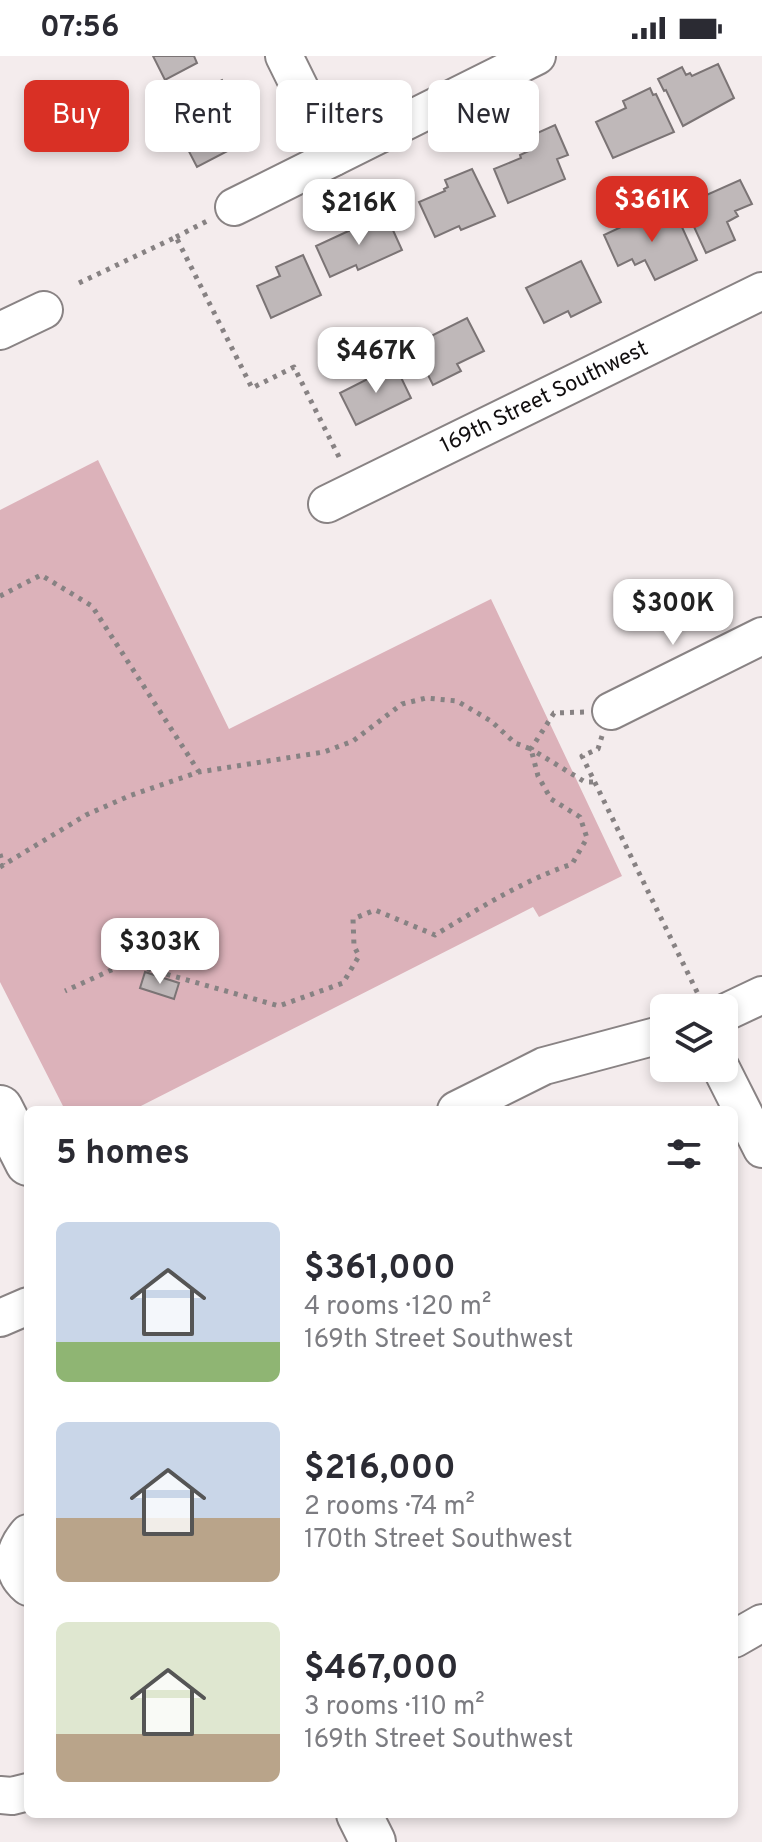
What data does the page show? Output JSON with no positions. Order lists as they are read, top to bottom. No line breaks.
{"streets":{"street":["169th Street Southwest"]},"page":{"status":"07:56","chip":["Buy","Rent","Filters","New"],"price":["$361K","$216K","$467K","$300K","$303K"],"heading":"5 homes","list":[{"name":"$361,000","note":"4 rooms · 120 m² · 169th Street Southwest"},{"name":"$216,000","note":"2 rooms · 74 m² · 170th Street Southwest"},{"name":"$467,000","note":"3 rooms · 110 m² · 169th Street Southwest"}]}}
